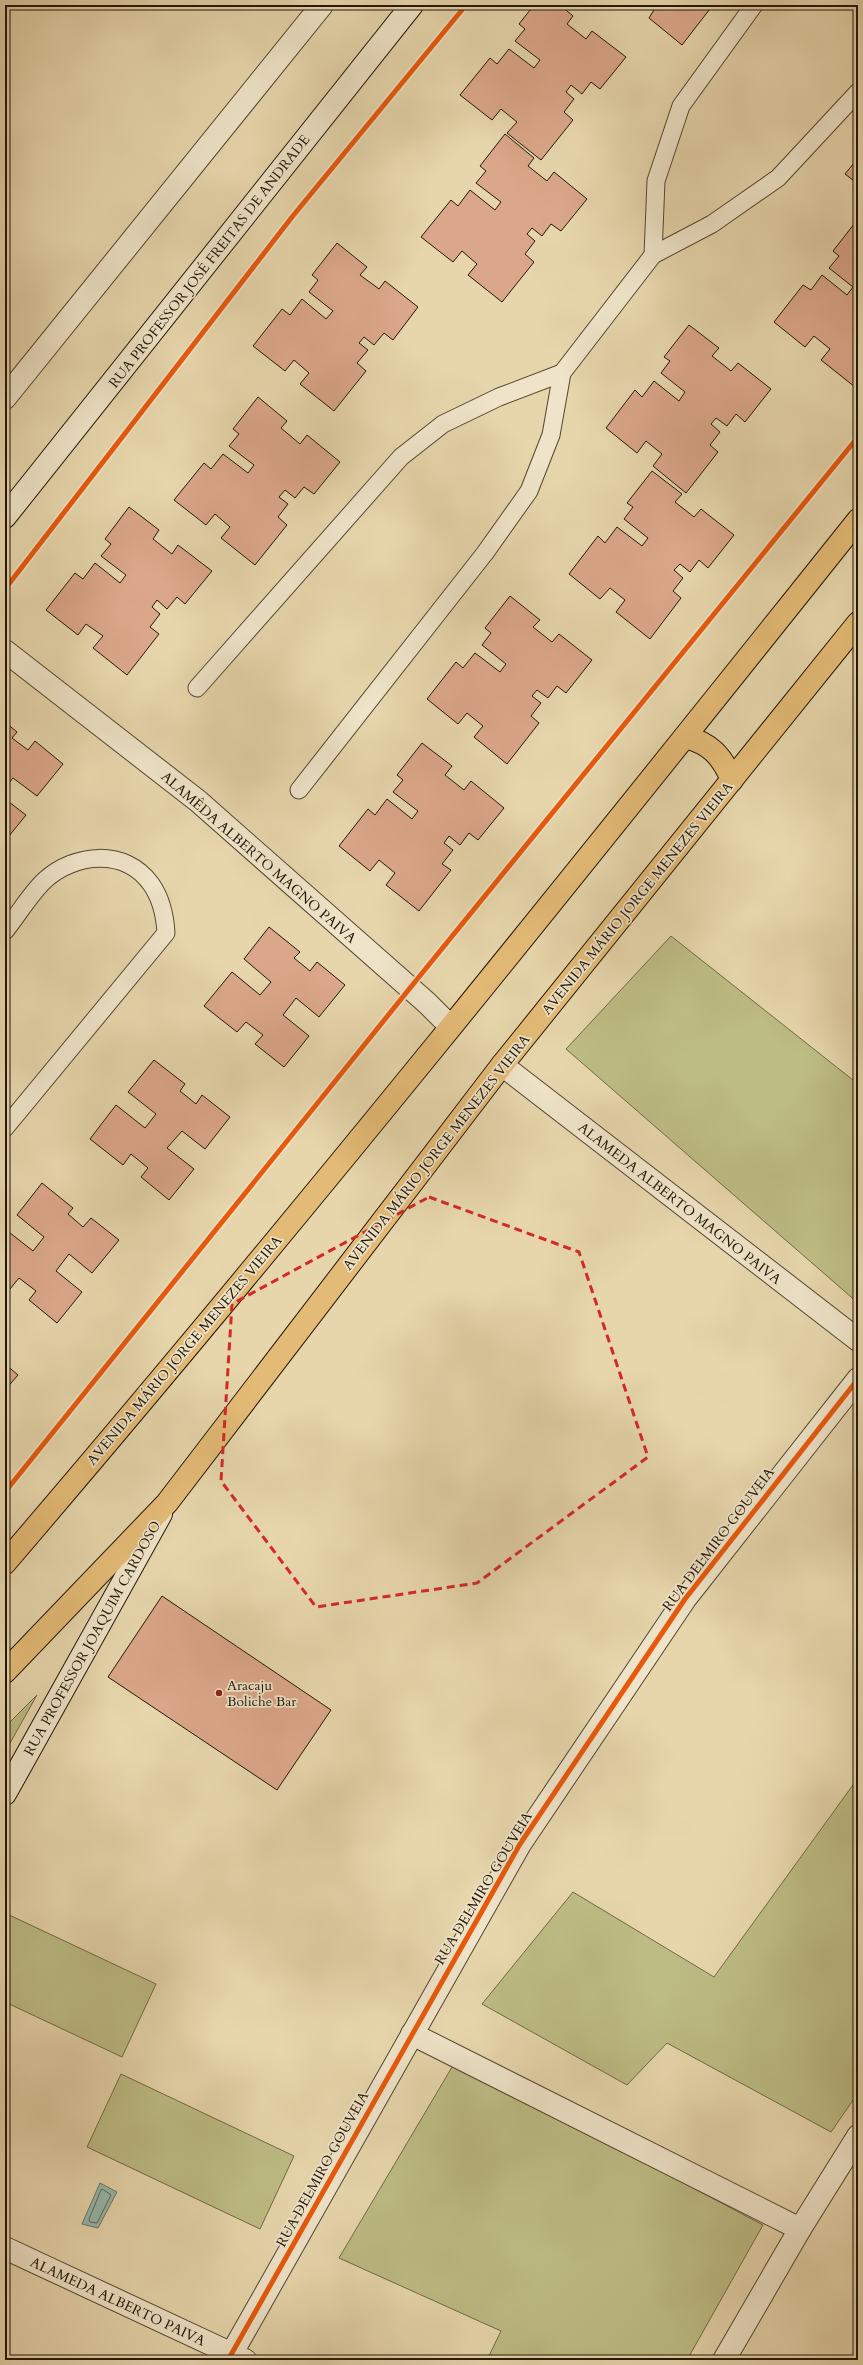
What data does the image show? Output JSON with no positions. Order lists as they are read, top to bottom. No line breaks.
{"streets":{"main road":["AVENIDA MÁRIO JORGE MENEZES VIEIRA"],"street":["RUA PROFESSOR JOSÉ FREITAS DE ANDRADE","ALAMÊDA ALBERTO MAGNO PAIVA","ALAMEDA ALBERTO MAGNO PAIVA","RUA DELMIRO GOUVEIA","RUA PROFESSOR JOAQUIM CARDOSO","ALAMEDA ALBERTO PAIVA"]},"crossings":[["ALAMÊDA ALBERTO MAGNO PAIVA","AVENIDA MÁRIO JORGE MENEZES VIEIRA"],["AVENIDA MÁRIO JORGE MENEZES VIEIRA","ALAMEDA ALBERTO MAGNO PAIVA"],["AVENIDA MÁRIO JORGE MENEZES VIEIRA","RUA PROFESSOR JOAQUIM CARDOSO"],["RUA DELMIRO GOUVEIA","ALAMEDA ALBERTO PAIVA"]],"places":["Aracaju Boliche Bar"]}
